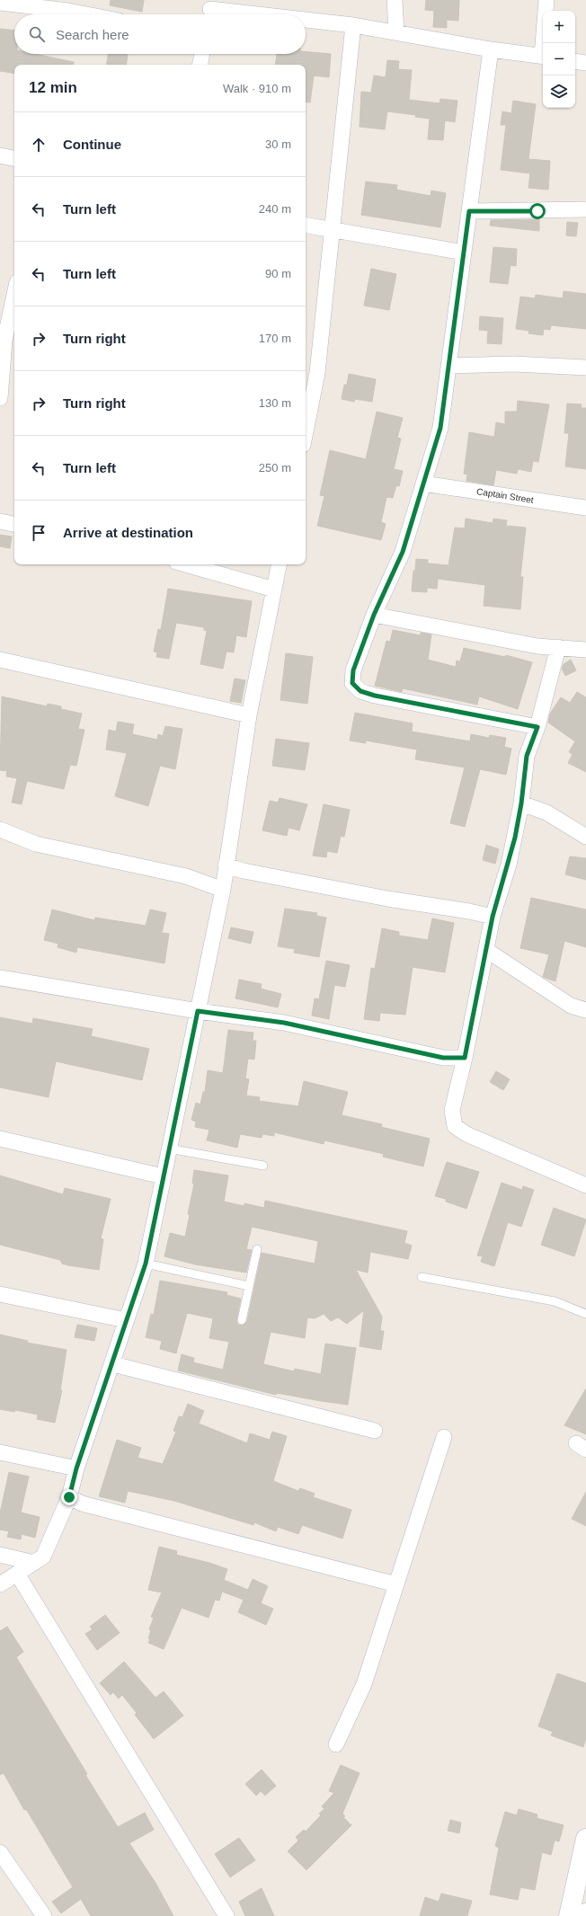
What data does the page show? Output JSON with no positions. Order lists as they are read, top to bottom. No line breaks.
{"streets":{"street":["Captain Street"]},"page":{"map_buttons":["+","−"],"search":"Search here","heading":["12 min","Walk · 910 m"],"list":[["Continue","30 m"],["Turn left","240 m"],["Turn left","90 m"],["Turn right","170 m"],["Turn right","130 m"],["Turn left","250 m"],"Arrive at destination"]}}
